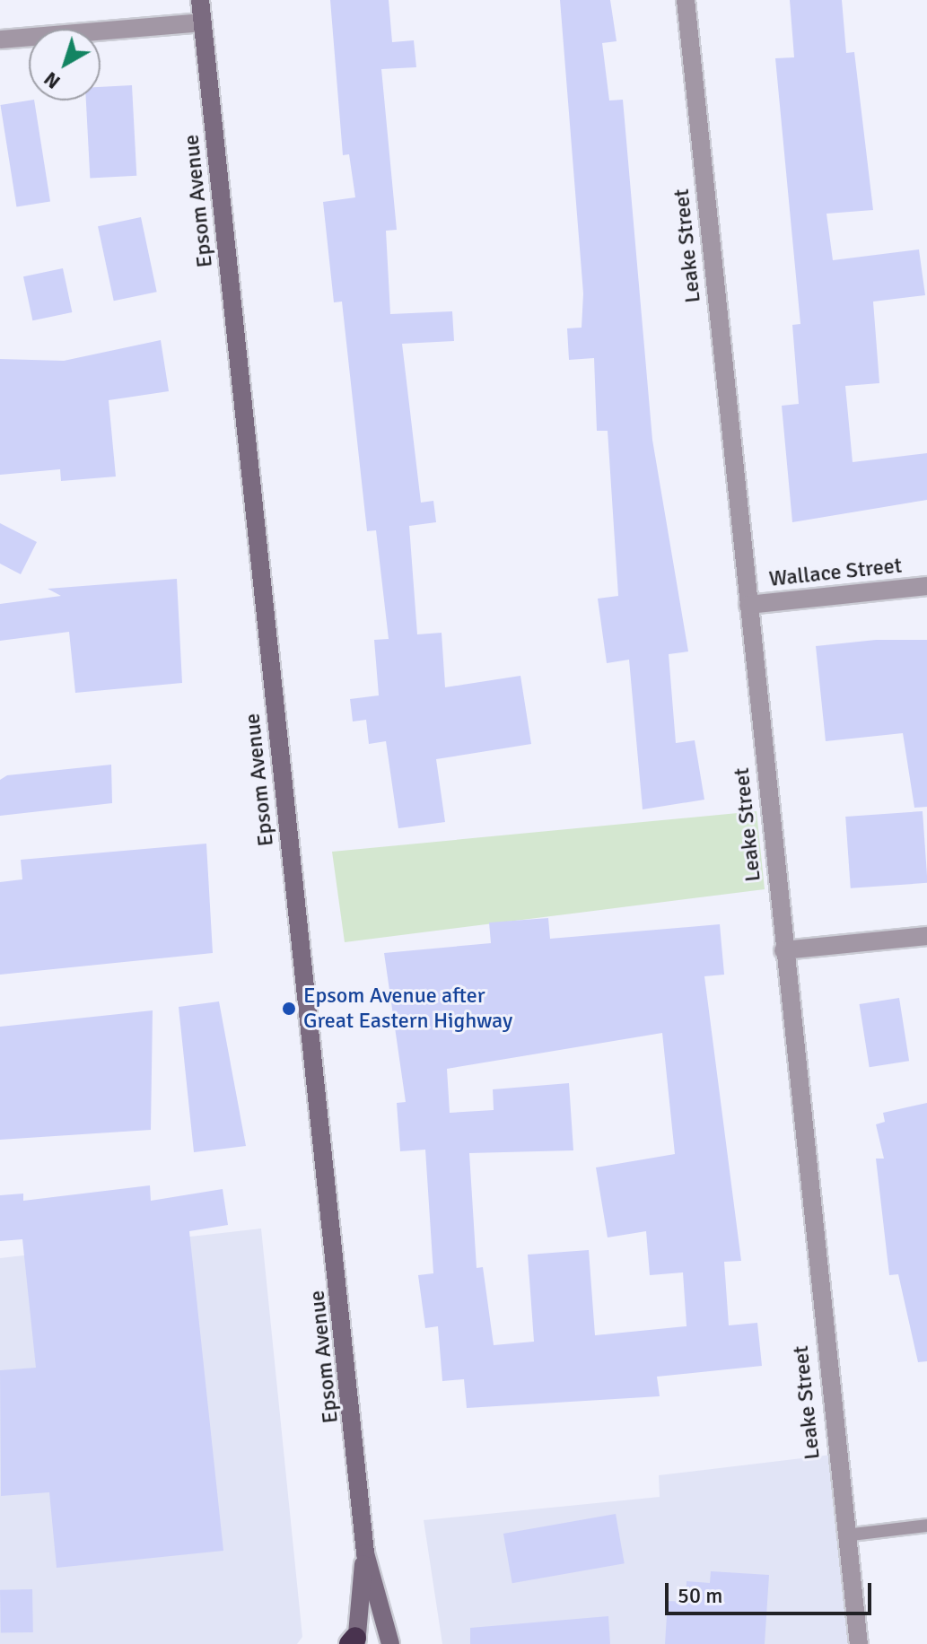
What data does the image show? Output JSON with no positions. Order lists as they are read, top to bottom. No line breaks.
{"streets":{"street":["Epsom Avenue","Leake Street","Wallace Street"]},"crossings":[["Leake Street","Wallace Street"]],"places":["Epsom Avenue after Great Eastern Highway"],"scale_bar":"50 m","north":"bottom left"}
